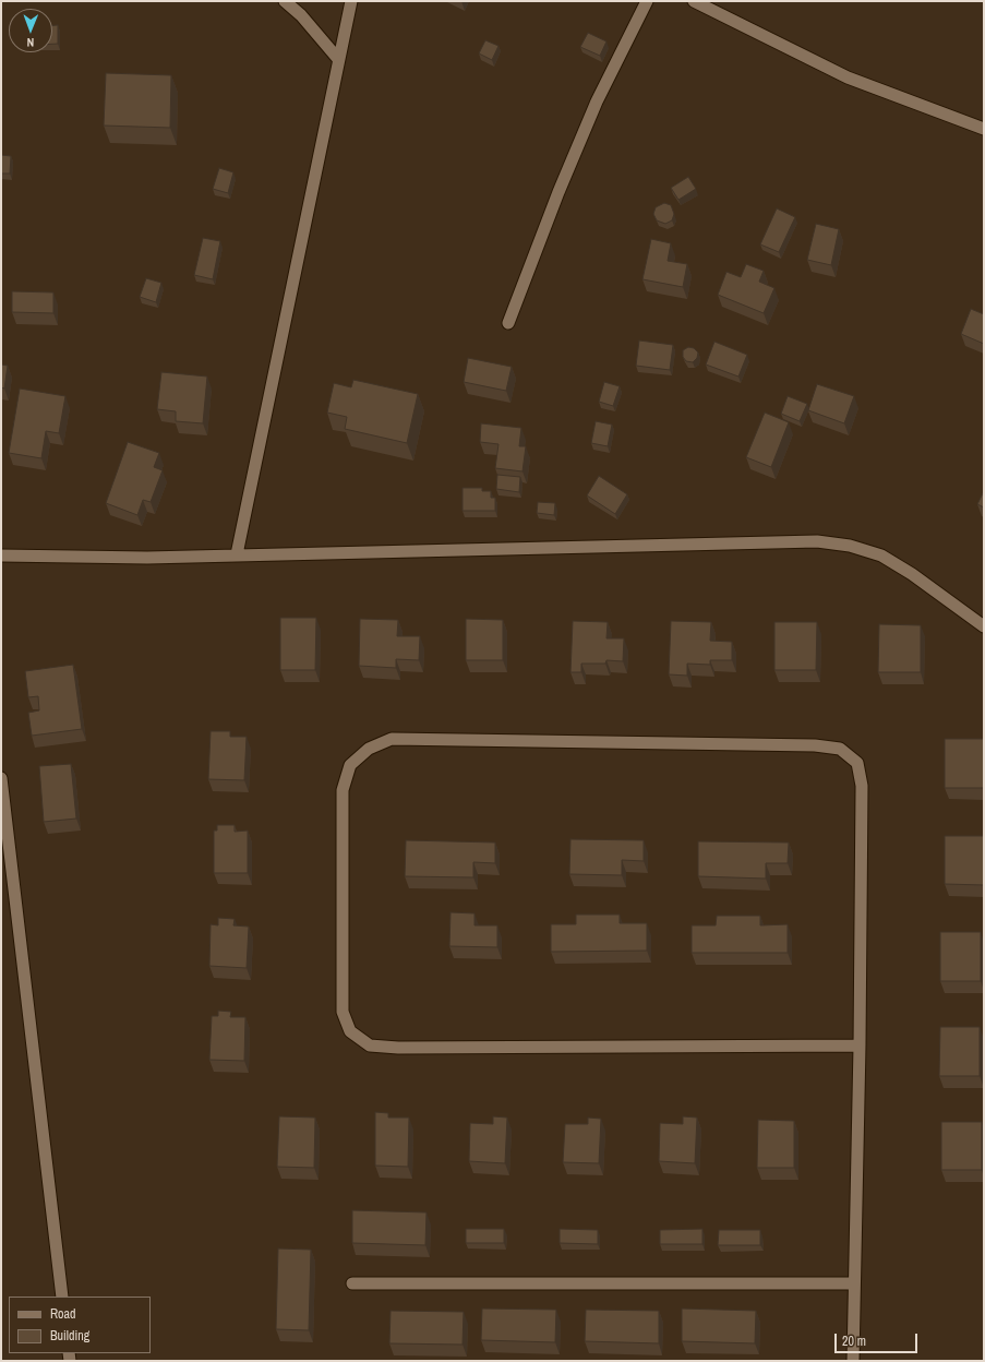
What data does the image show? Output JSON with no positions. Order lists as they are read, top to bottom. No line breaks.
{"legend":["Road","Building"],"scale_bar":"20 m","north":"bottom"}
